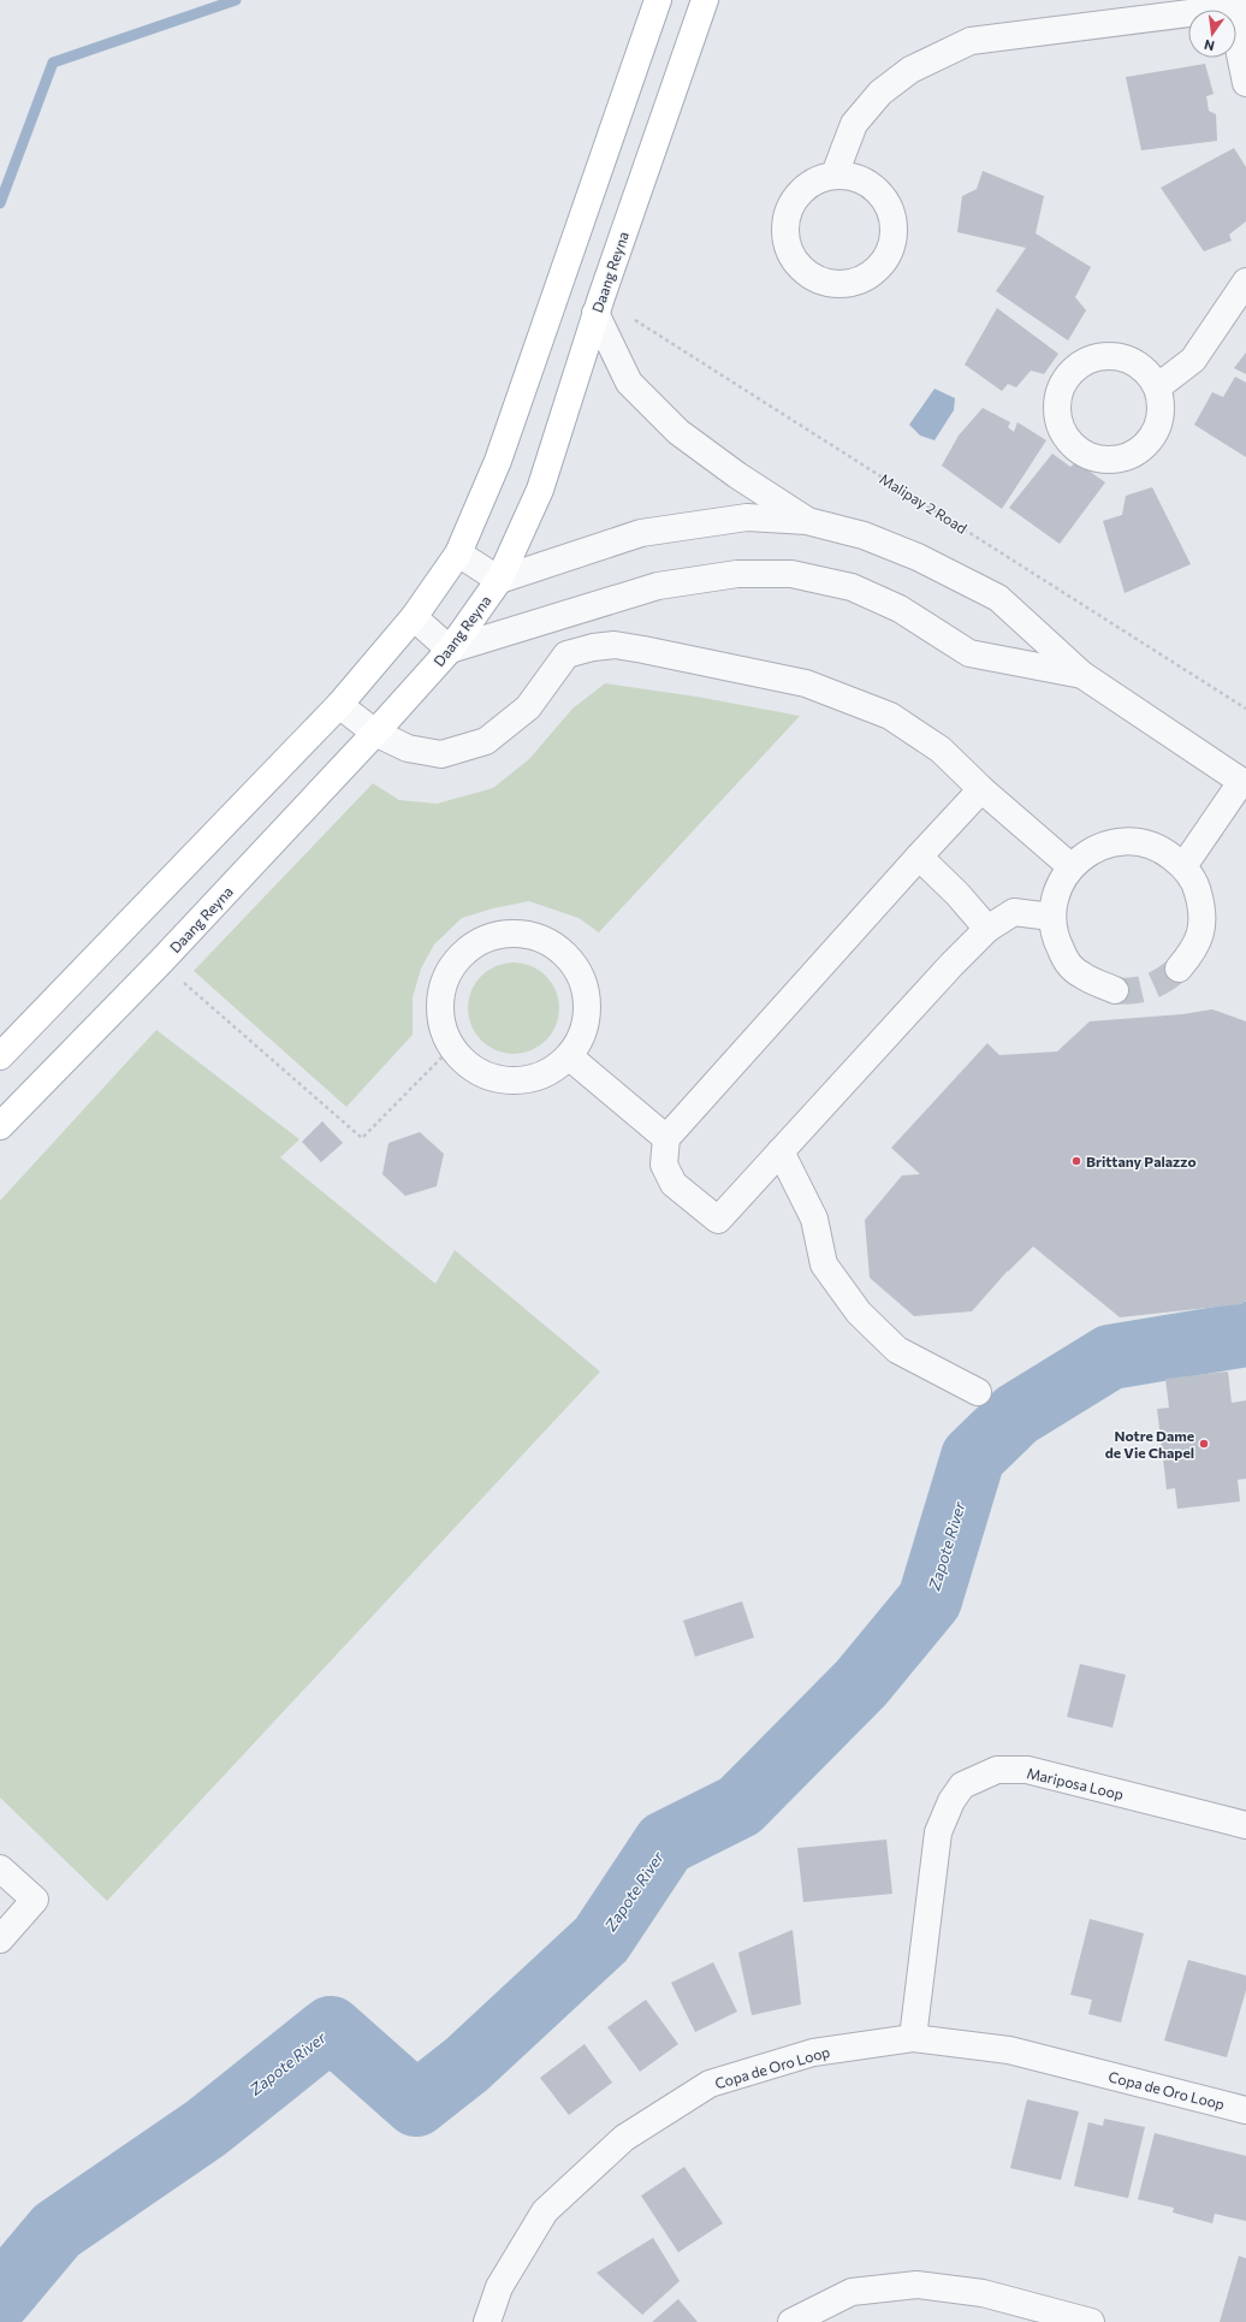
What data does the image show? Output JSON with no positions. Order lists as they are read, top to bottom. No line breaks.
{"streets":{"main road":["Daang Reyna"],"street":["Mariposa Loop","Copa de Oro Loop"],"path":["Malipay 2 Road"]},"crossings":[["Daang Reyna","Malipay 2 Road"],["Mariposa Loop","Copa de Oro Loop"]],"water":["Zapote River"],"places":["Brittany Palazzo","Notre Dame de Vie Chapel"],"north":"bottom"}
